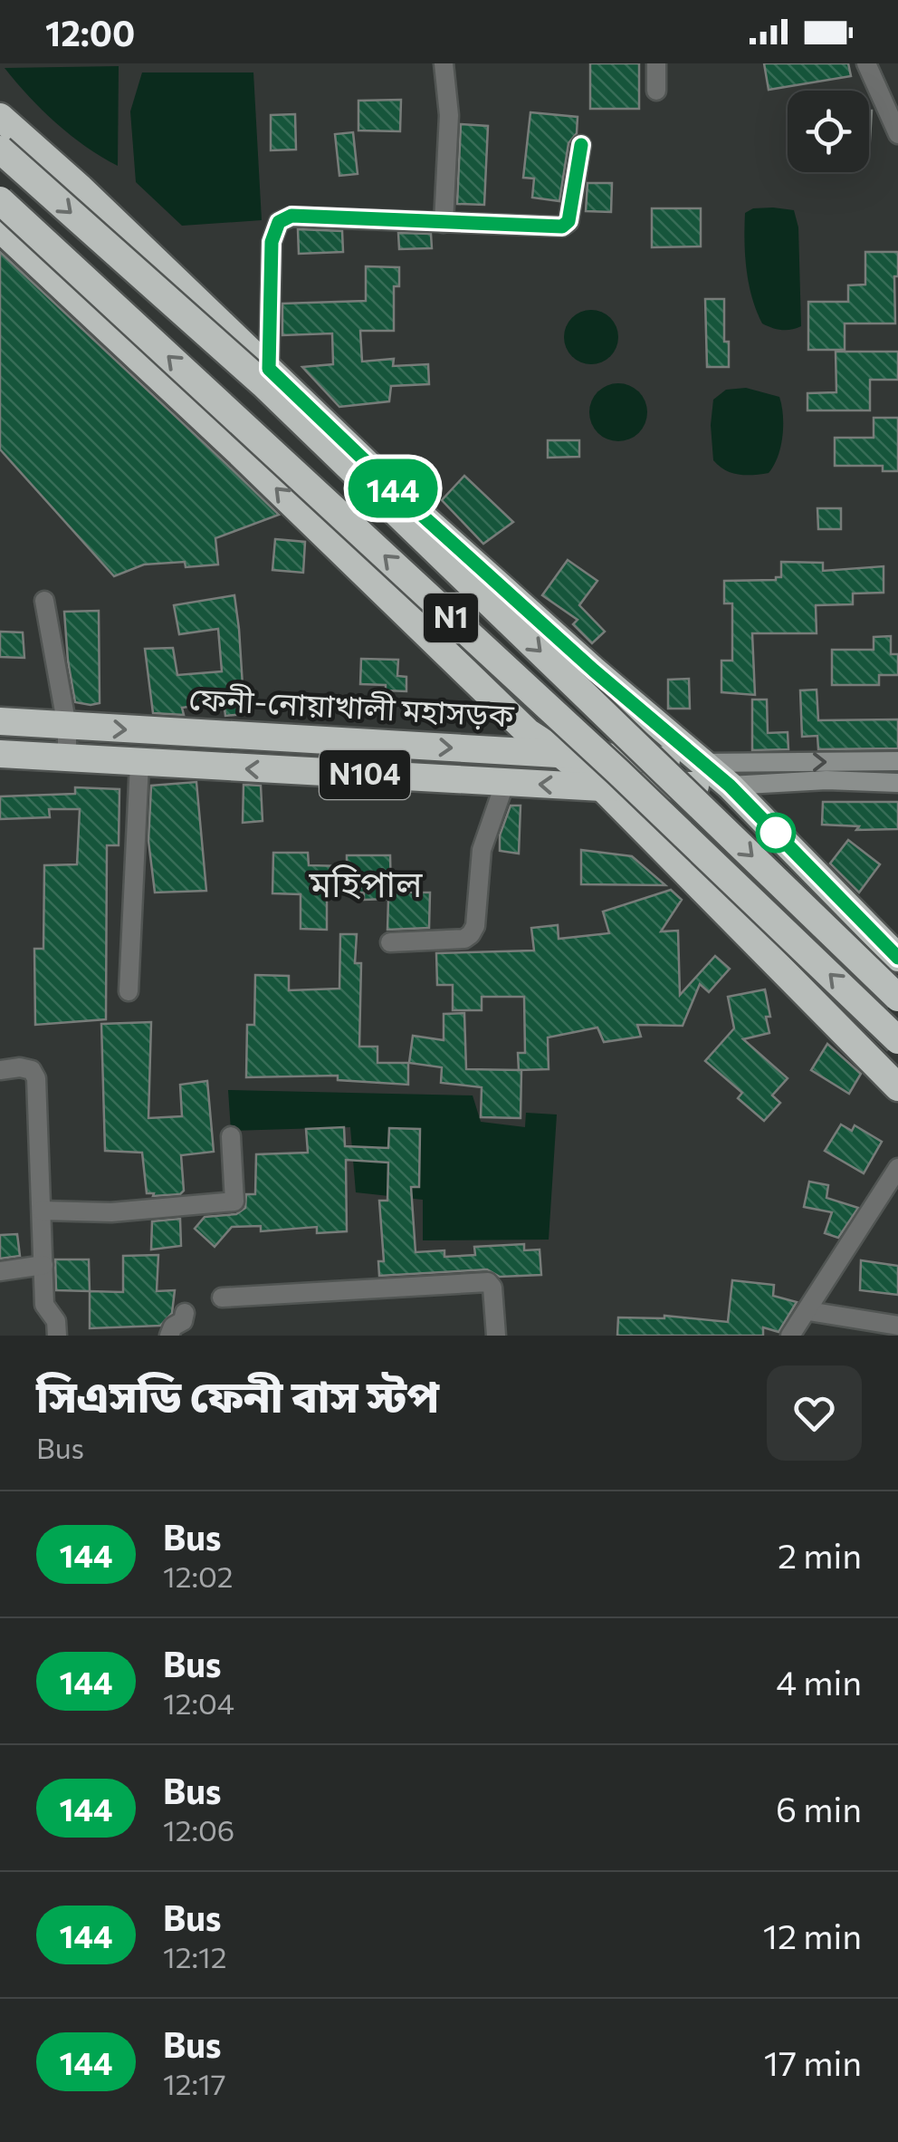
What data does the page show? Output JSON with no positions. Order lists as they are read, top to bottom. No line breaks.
{"streets":{"highway":["N1","ফেনী-নোয়াখালী মহাসড়ক","N104"]},"crossings":[["ফেনী-নোয়াখালী মহাসড়ক","N104"]],"districts":["মহিপাল"],"lines":["bus line 144"],"page":{"status":"12:00","on_map":"144","heading":["সিএসডি ফেনী বাস স্টপ","Bus"],"list":[{"mark":"144","name":"Bus","note":"12:02","value":"2 min"},{"mark":"144","name":"Bus","note":"12:04","value":"4 min"},{"mark":"144","name":"Bus","note":"12:06","value":"6 min"},{"mark":"144","name":"Bus","note":"12:12","value":"12 min"},{"mark":"144","name":"Bus","note":"12:17","value":"17 min"}]}}
